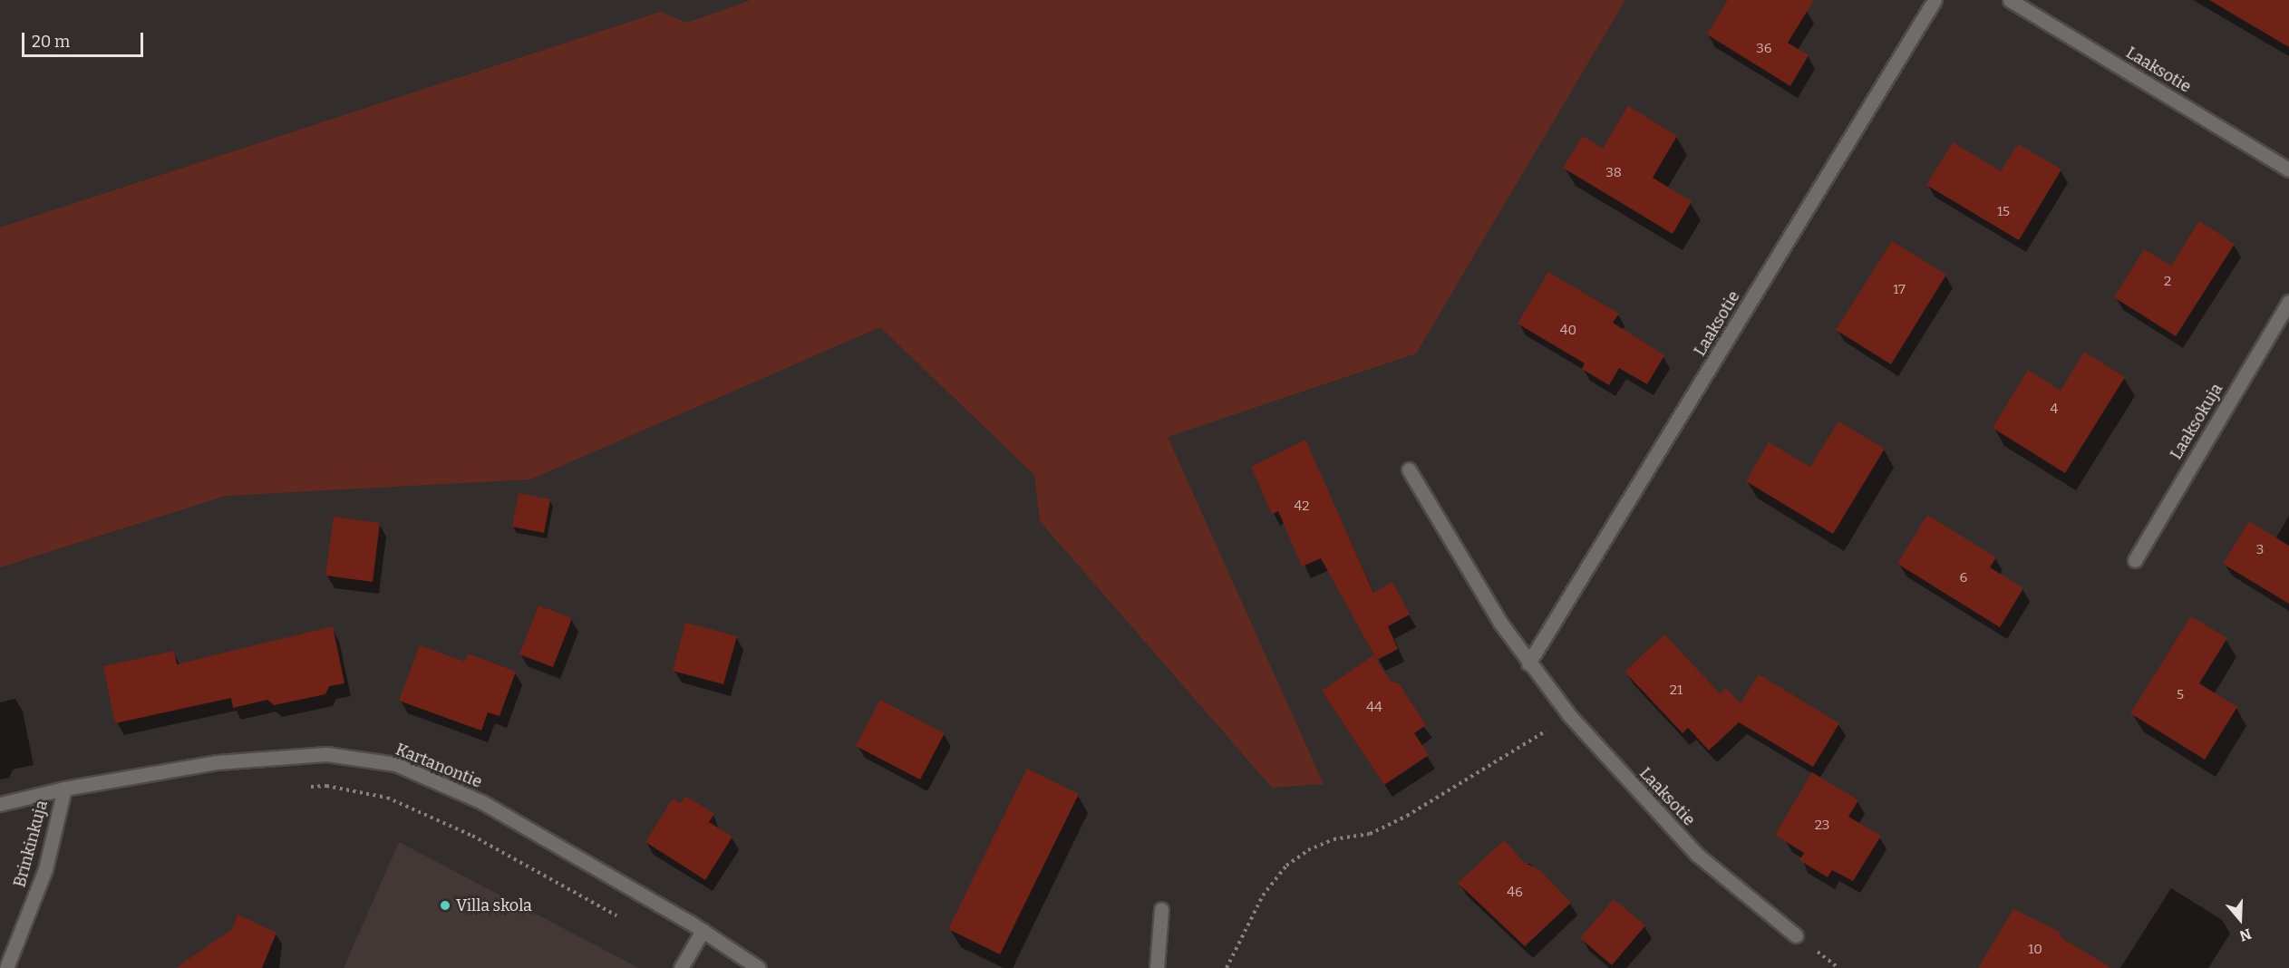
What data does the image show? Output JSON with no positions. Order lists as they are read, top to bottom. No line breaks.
{"streets":{"street":["Laaksotie","Laaksokuja","Kartanontie","Brinkinkuja"]},"crossings":[["Kartanontie","Brinkinkuja"]],"places":["Villa skola"],"house_numbers":["36","38","15","2","17","40","4","42","3","6","21","5","44","23","46","10"],"scale_bar":"20 m","north":"bottom"}
